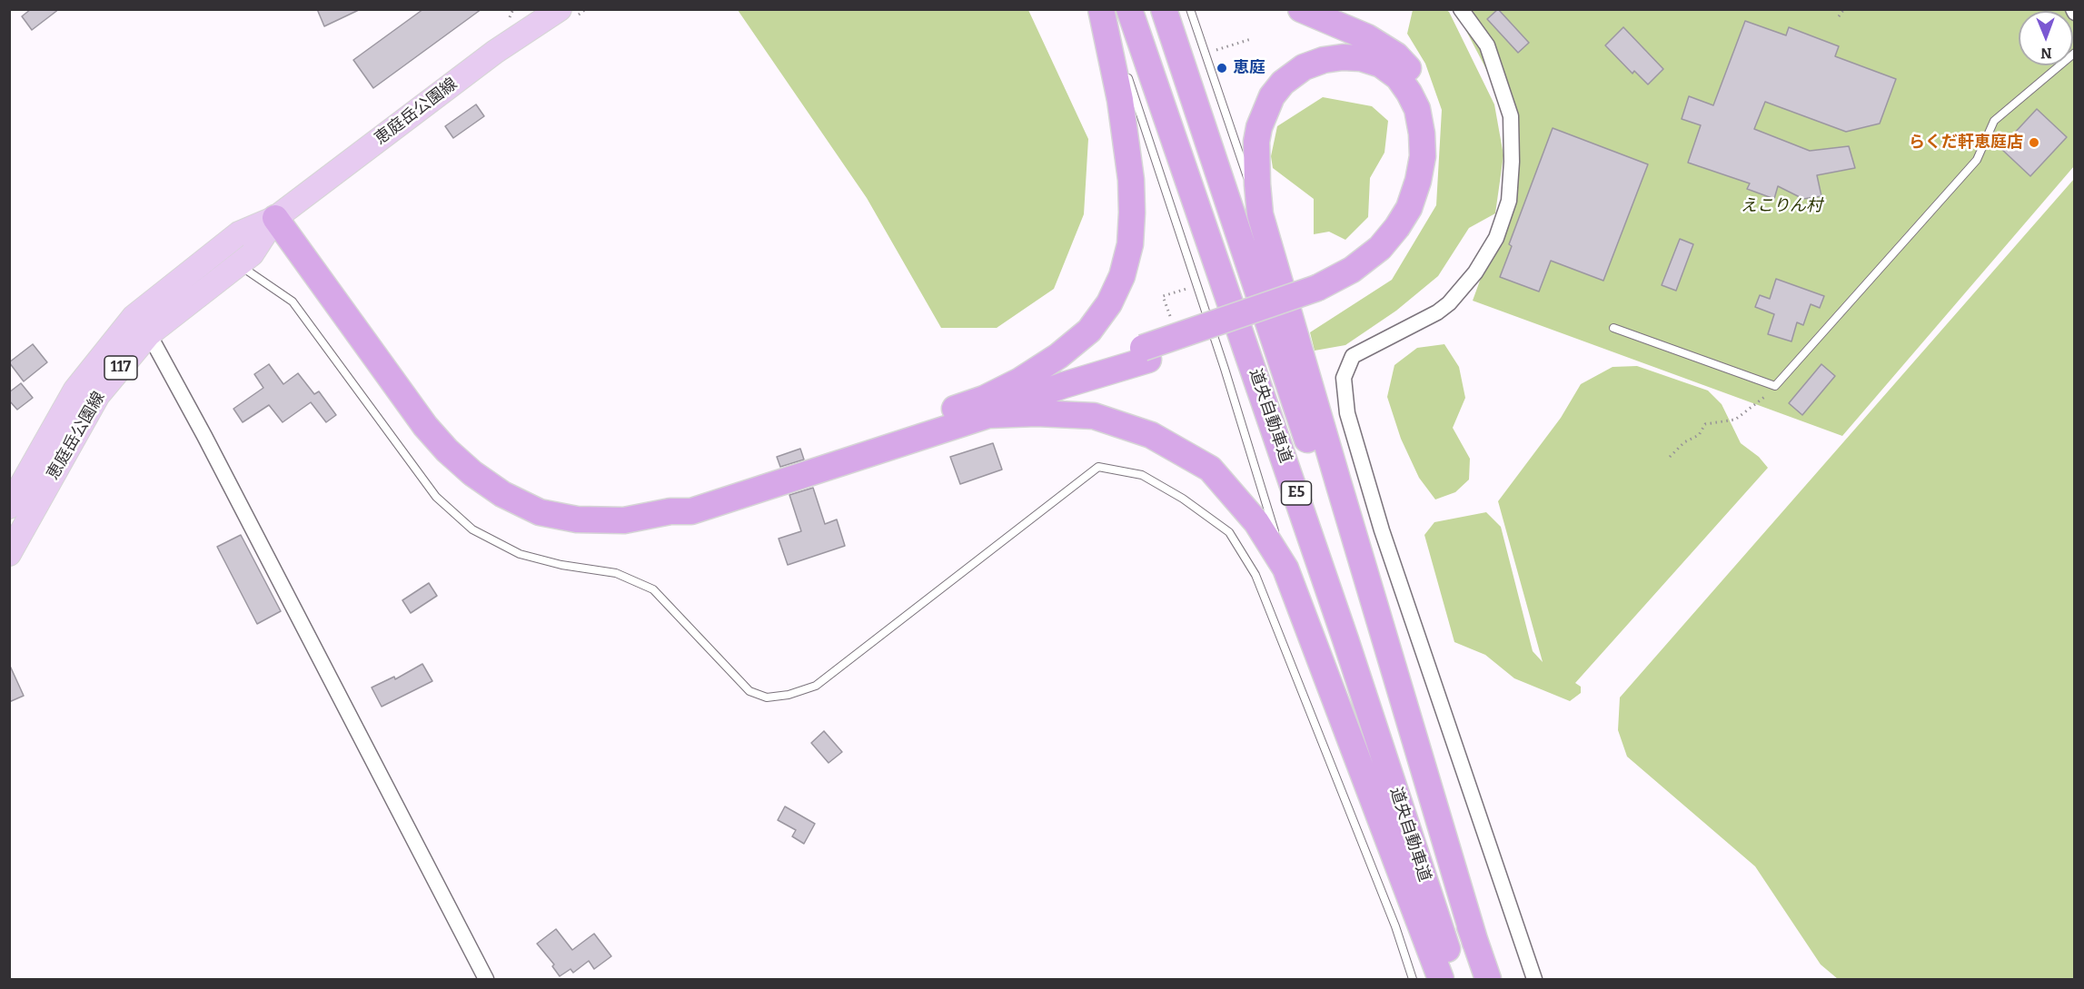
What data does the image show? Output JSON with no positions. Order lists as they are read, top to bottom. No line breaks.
{"streets":{"highway":["道央自動車道","E5"],"main road":["恵庭岳公園線","117"]},"parks":["えこりん村"],"places":["恵庭","らくだ軒恵庭店"],"north":"bottom"}
